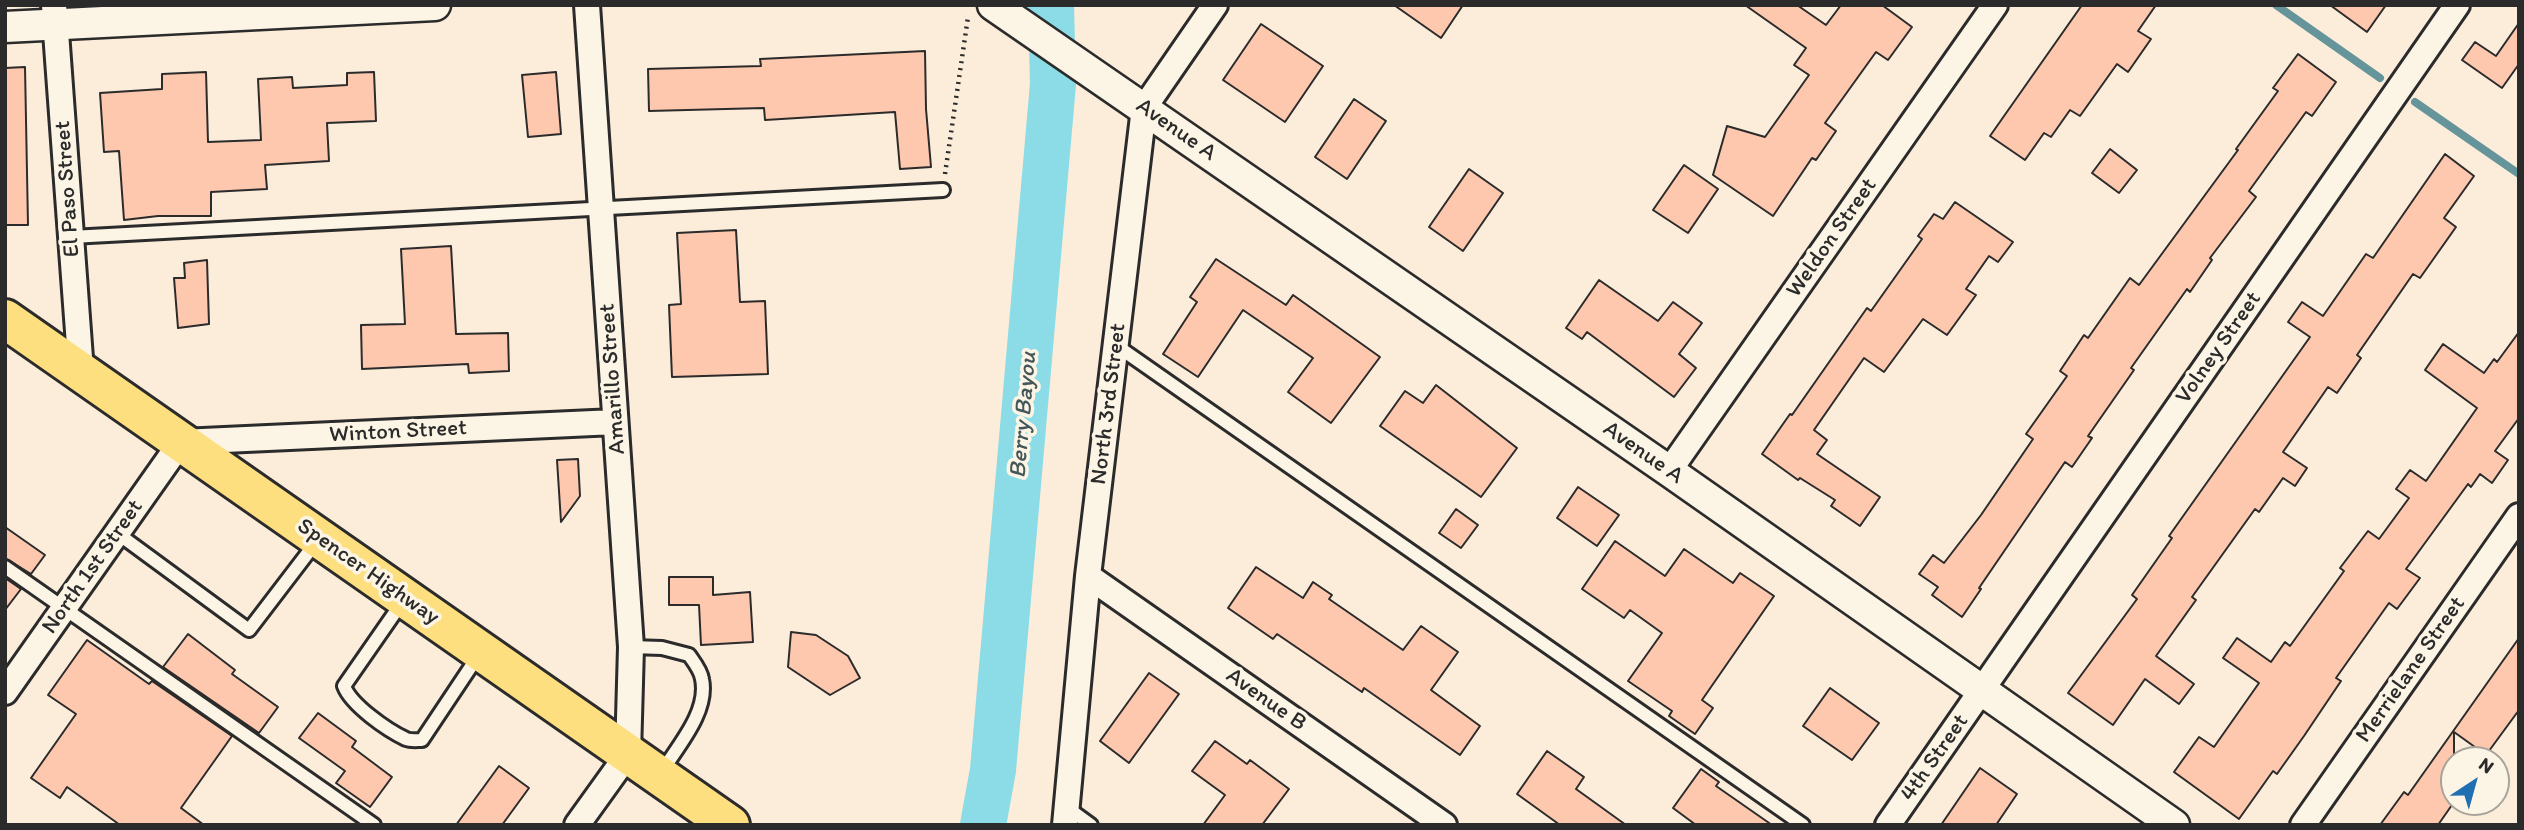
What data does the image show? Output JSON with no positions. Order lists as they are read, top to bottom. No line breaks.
{"streets":{"main road":["Spencer Highway"],"street":["Avenue A","El Paso Street","Weldon Street","Volney Street","Amarillo Street","North 3rd Street","Winton Street","North 1st Street","Merrielane Street","Avenue B","4th Street"]},"crossings":[["Avenue A","Weldon Street"],["Avenue A","Volney Street"],["Avenue A","North 3rd Street"],["Avenue A","4th Street"],["El Paso Street","Spencer Highway"],["Volney Street","4th Street"],["Amarillo Street","Winton Street"],["Amarillo Street","Spencer Highway"],["North 3rd Street","Avenue B"],["Winton Street","North 1st Street"],["Winton Street","Spencer Highway"],["North 1st Street","Spencer Highway"]],"water":["Berry Bayou"],"north":"top right"}
